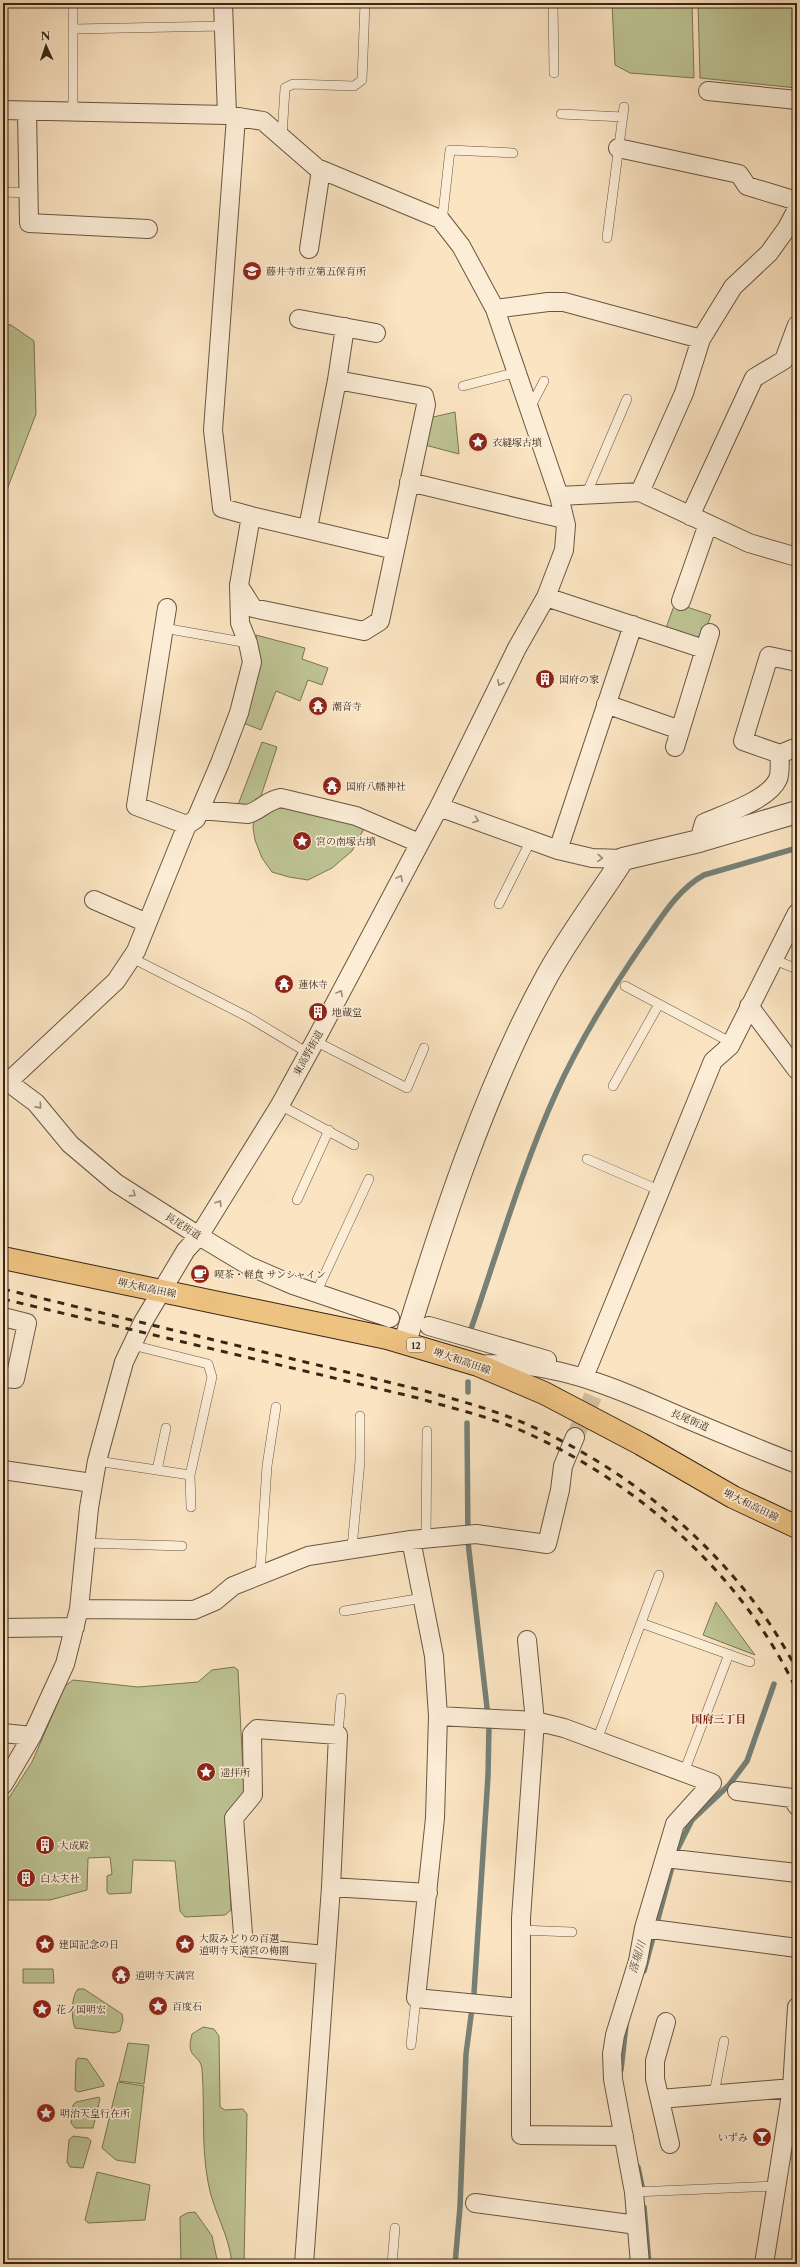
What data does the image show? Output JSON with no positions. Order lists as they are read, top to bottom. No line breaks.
{"streets":{"main road":["堺大和高田線","12"],"street":["東高野街道","長尾街道"]},"crossings":[["東高野街道","長尾街道"],["東高野街道","堺大和高田線"]],"districts":["国府三丁目"],"water":["落堀川"],"places":{"school or university":["藤井寺市立第五保育所"],"place":["衣縫塚古墳","宮の南塚古墳","遥拝所","建国記念の日","大阪みどりの百選 道明寺天満宮の梅園","百度石","花ノ国明宏","明治天皇行在所"],"building":["国府の家","地蔵堂","大成殿","白太夫社"],"temple":["潮音寺","国府八幡神社","蓮休寺","道明寺天満宮"],"cafe":["喫茶・軽食 サンシャイン"],"bar":["いずみ"]},"north":"top"}
